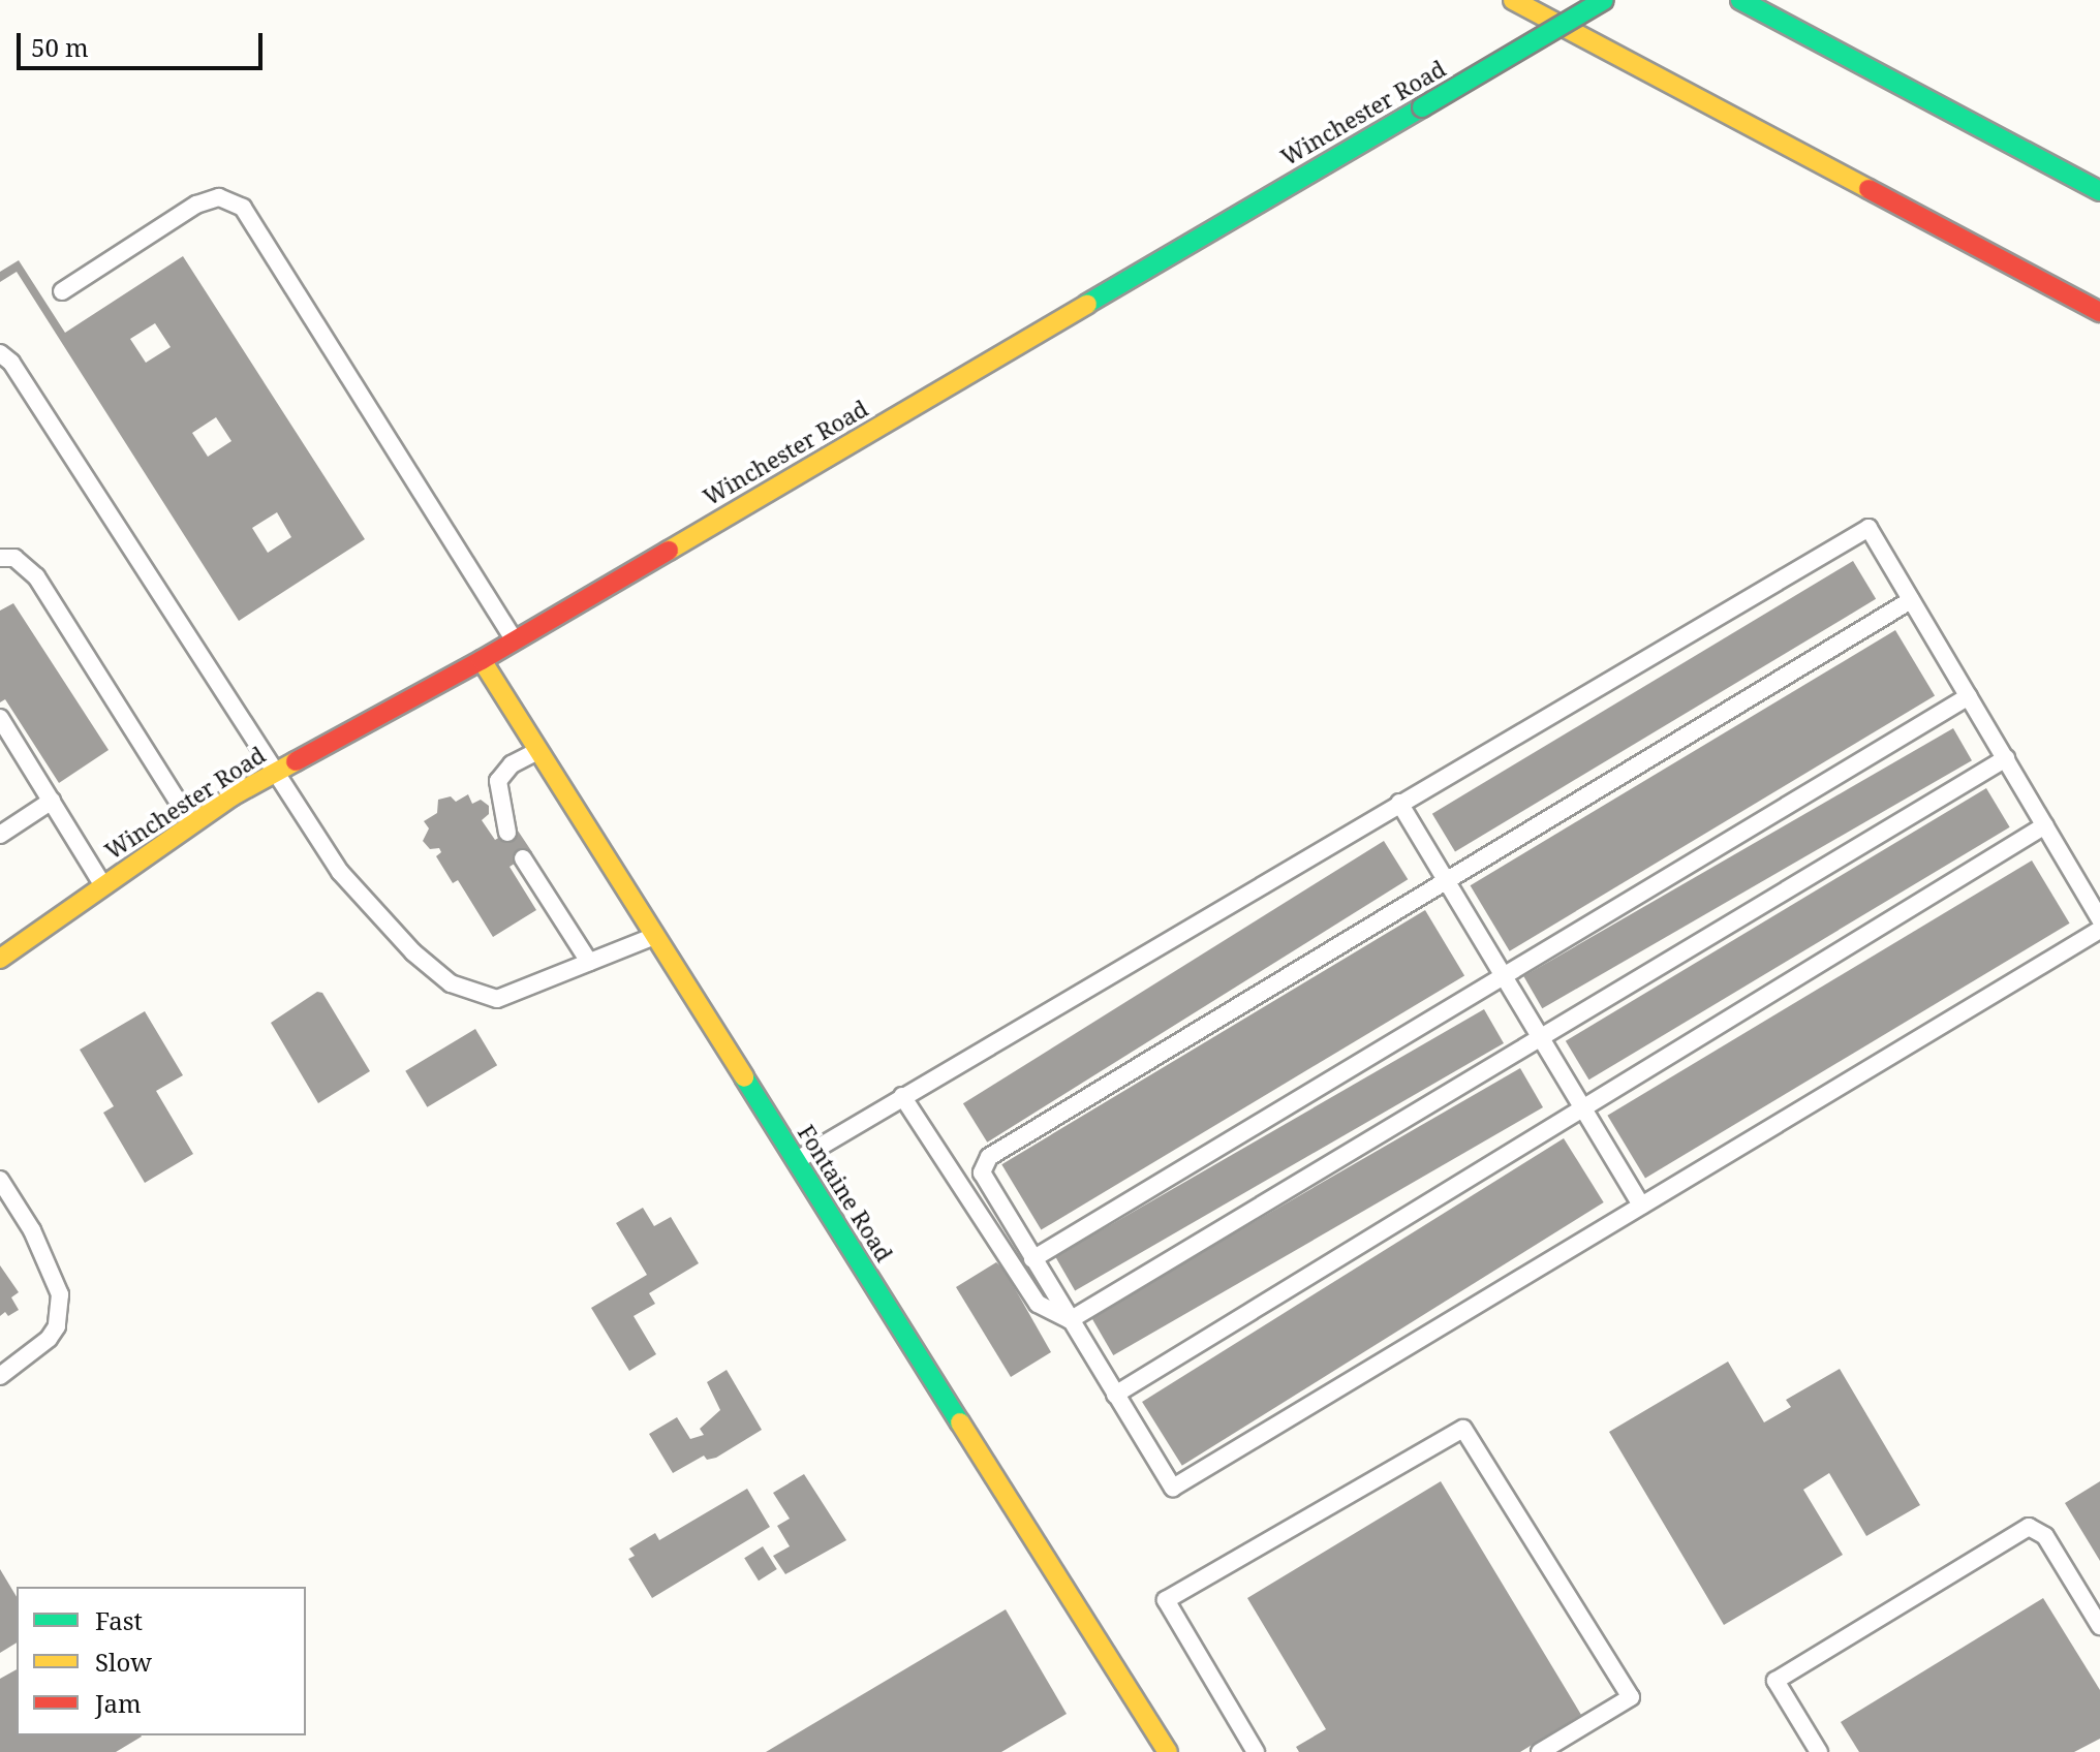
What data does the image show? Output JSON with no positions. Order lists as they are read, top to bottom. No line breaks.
{"streets":{"main road":["Winchester Road","Fontaine Road"]},"crossings":[["Winchester Road","Fontaine Road"]],"legend":["Fast","Slow","Jam"],"scale_bar":"50 m"}
